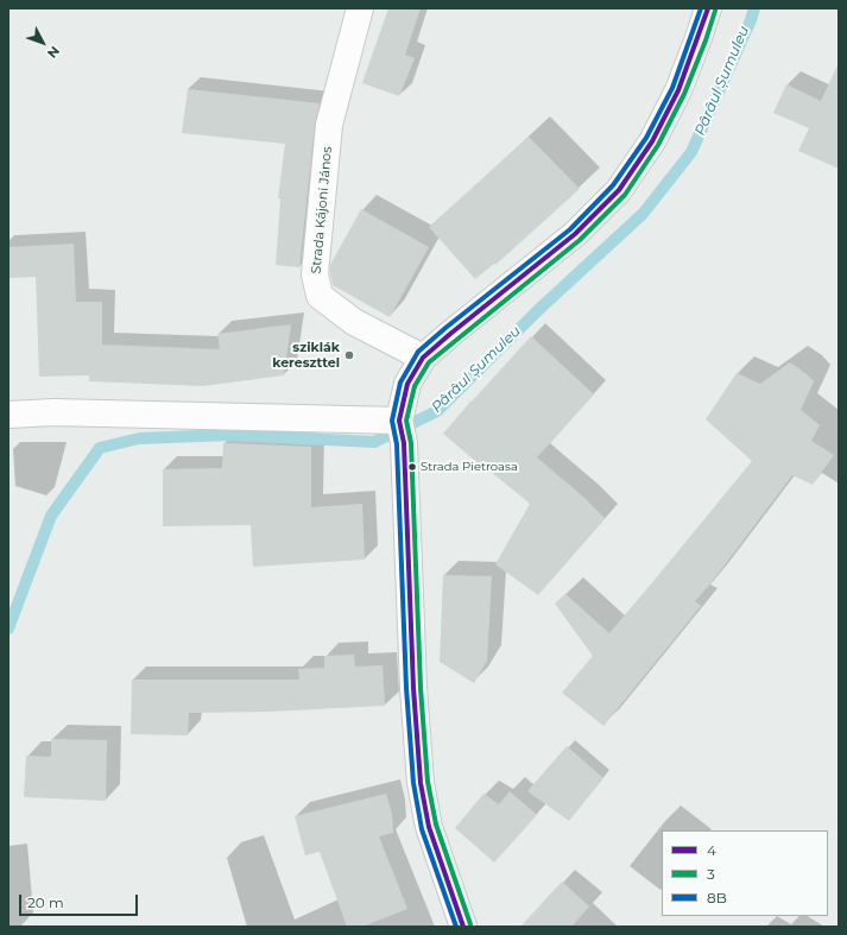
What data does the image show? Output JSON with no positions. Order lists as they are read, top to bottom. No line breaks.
{"streets":{"street":["Strada Kájoni János"]},"water":["Pârâul Șumuleu"],"places":["sziklák kereszttel","Strada Pietroasa"],"lines":["transit line 4","transit line 8B","transit line 3"],"legend":["4","3","8B"],"scale_bar":"20 m","north":"bottom right"}
